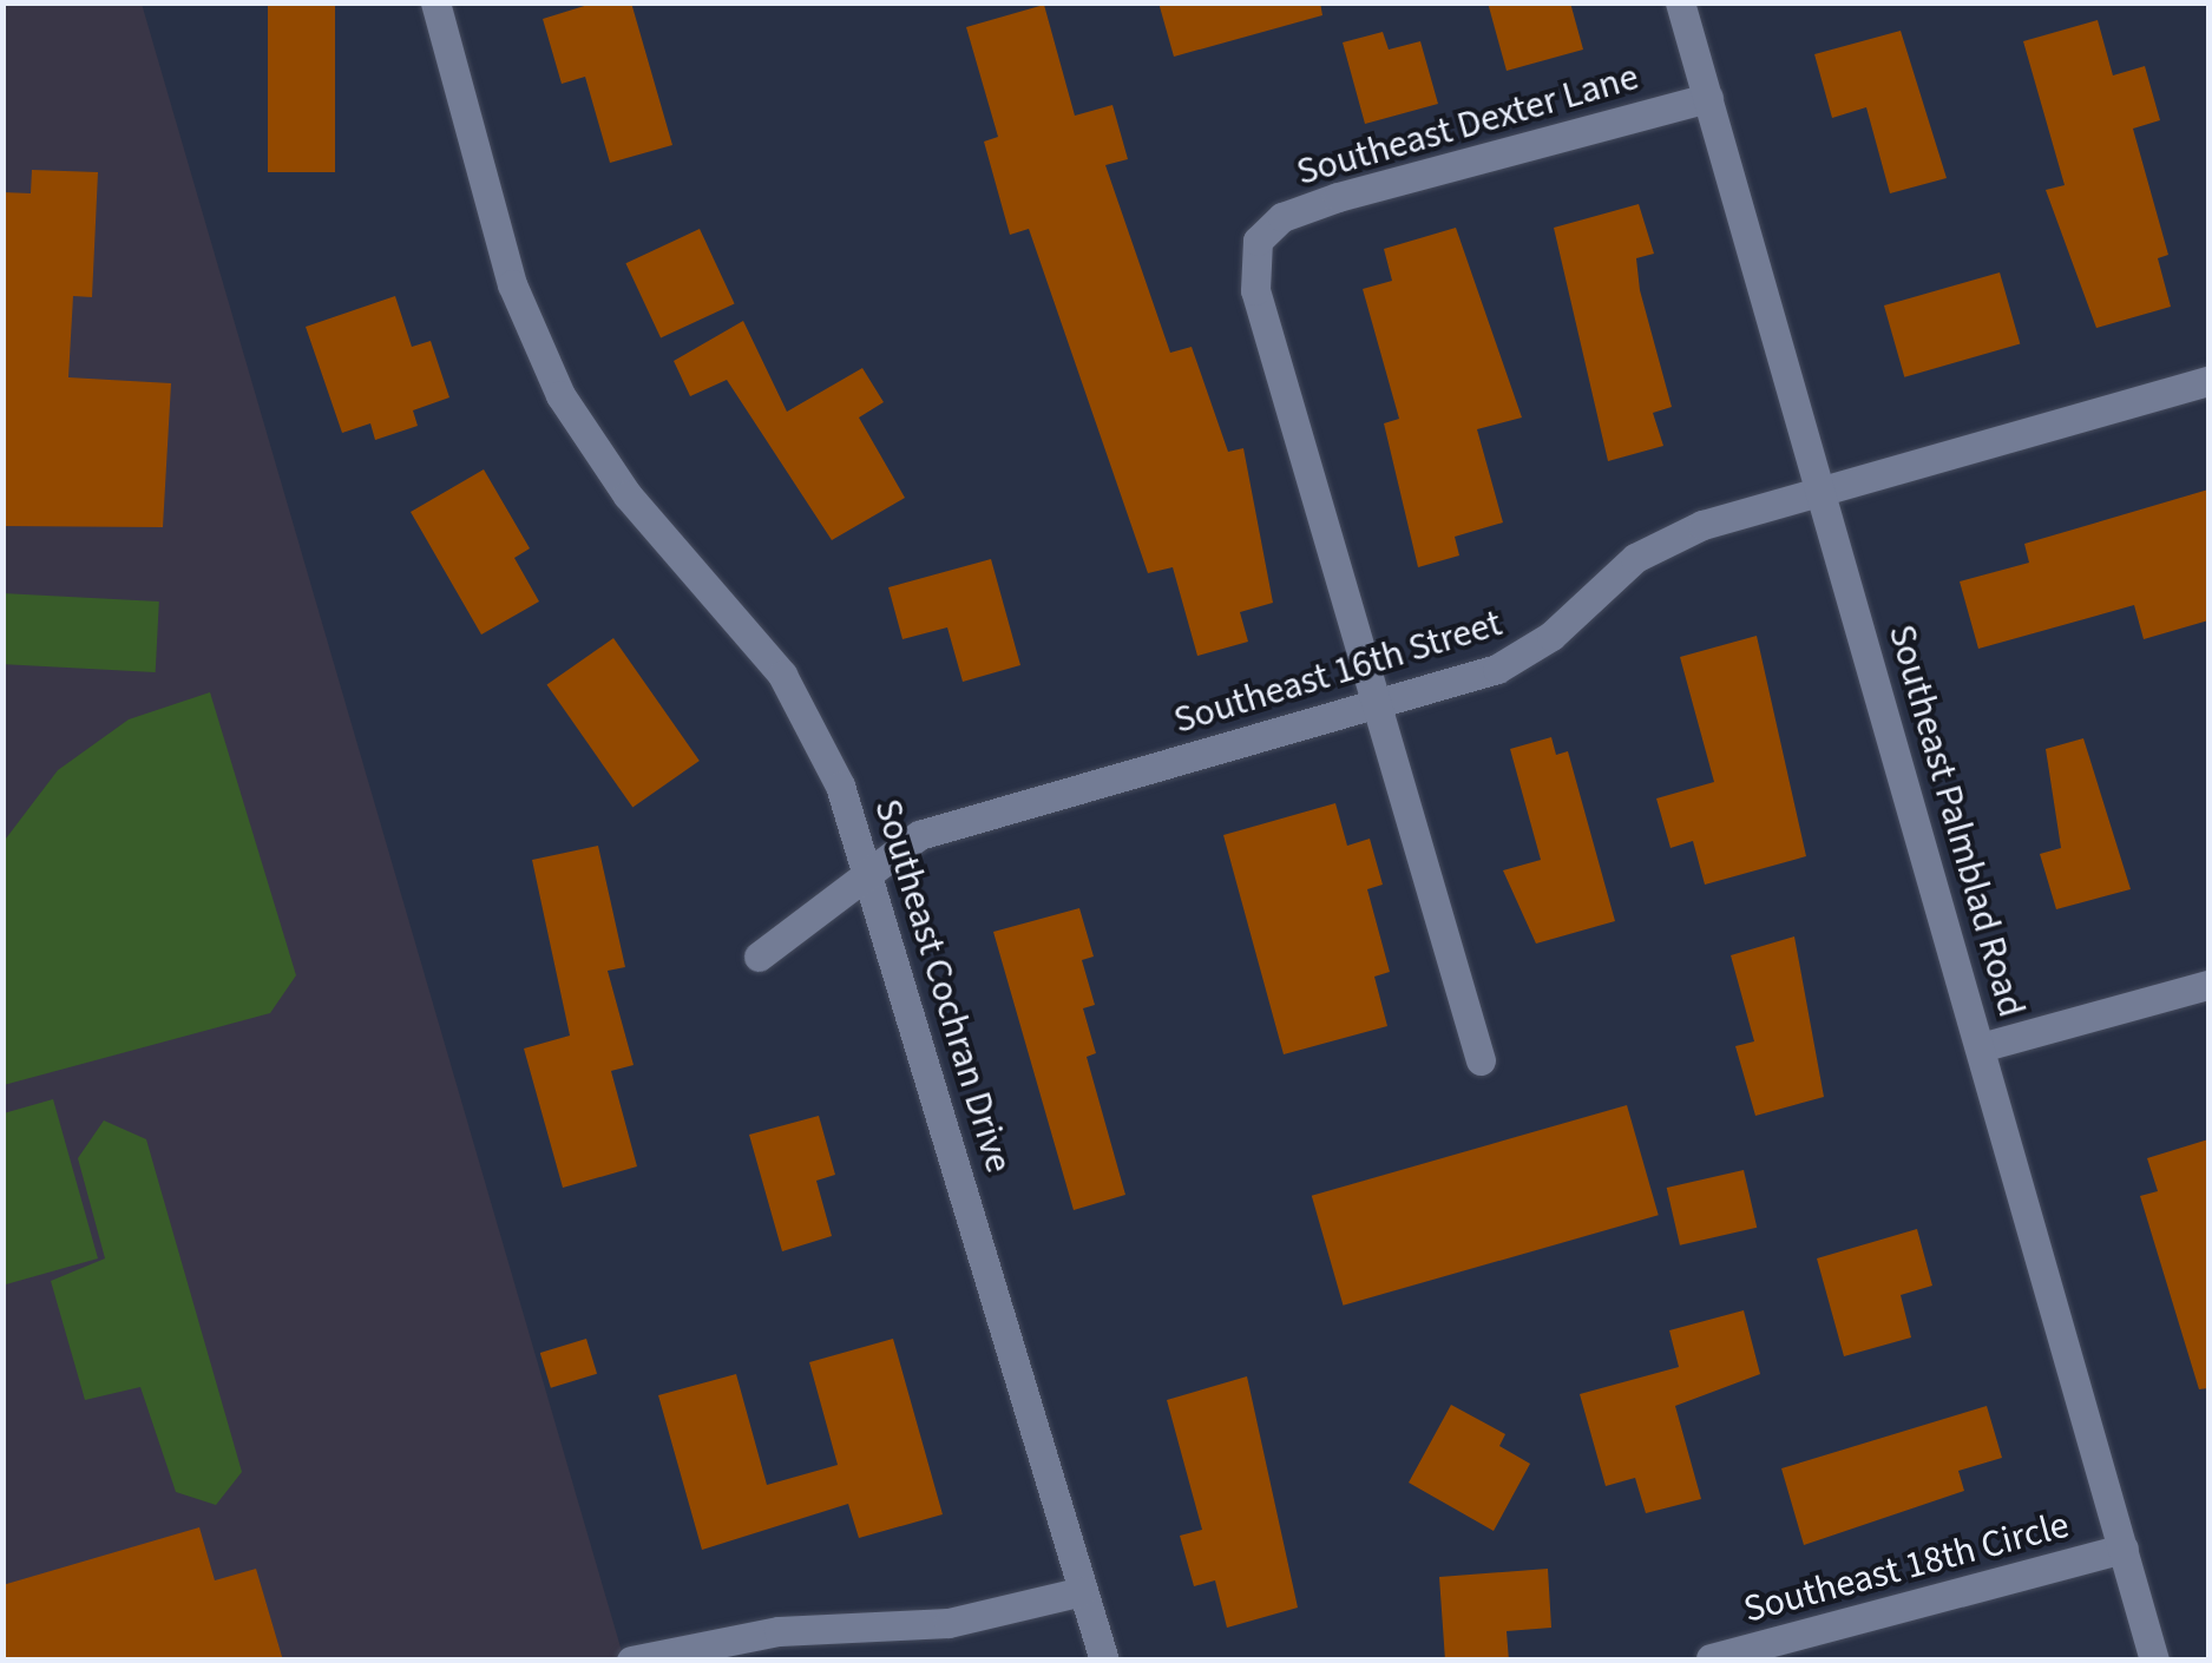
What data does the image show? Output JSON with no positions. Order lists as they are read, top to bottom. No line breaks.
{"streets":{"street":["Southeast Dexter Lane","Southeast 16th Street","Southeast Palmblad Road","Southeast Cochran Drive","Southeast 18th Circle"]},"crossings":[["Southeast Dexter Lane","Southeast 16th Street"],["Southeast Dexter Lane","Southeast Palmblad Road"],["Southeast 16th Street","Southeast Palmblad Road"],["Southeast 16th Street","Southeast Cochran Drive"],["Southeast Palmblad Road","Southeast 18th Circle"]]}
